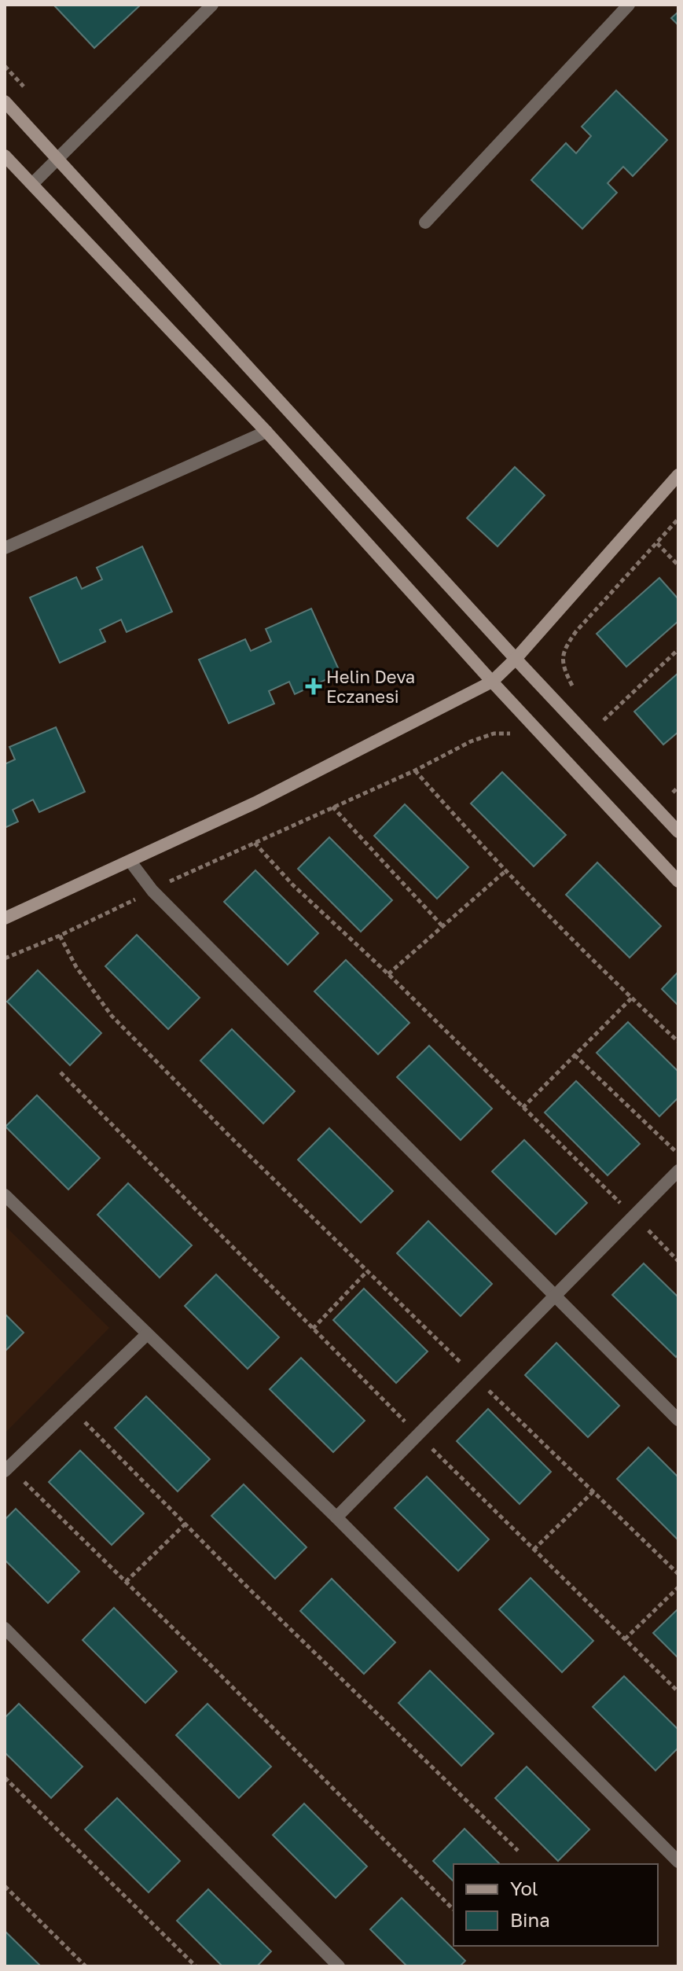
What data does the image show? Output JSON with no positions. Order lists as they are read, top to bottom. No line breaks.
{"places":{"health":["Helin Deva Eczanesi"]},"legend":["Yol","Bina"]}
